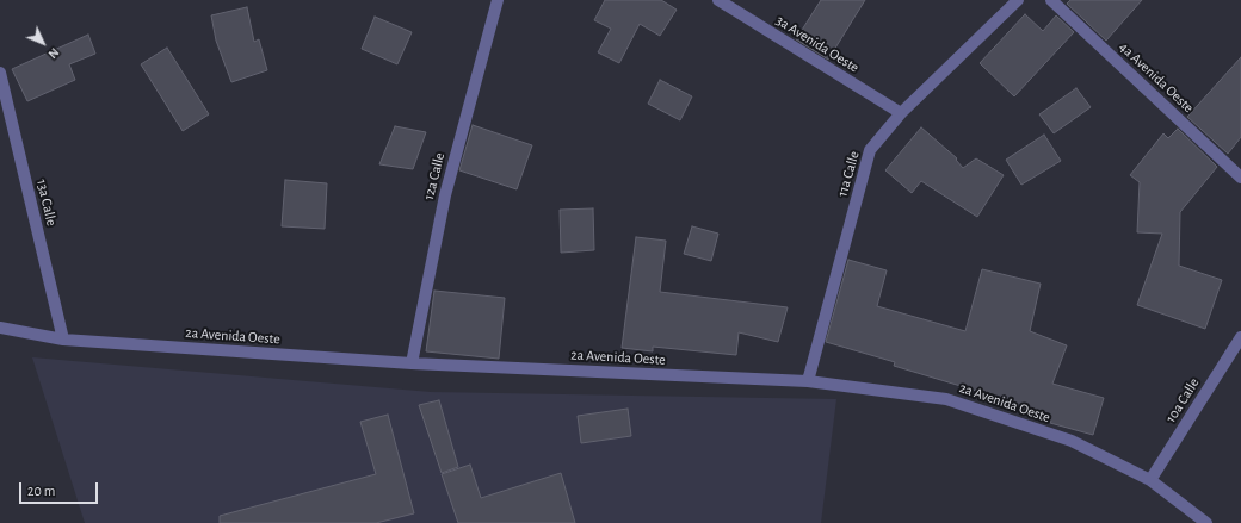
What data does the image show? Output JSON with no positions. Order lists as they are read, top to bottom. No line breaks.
{"streets":{"street":["3a Avenida Oeste","4a Avenida Oeste","11a Calle","12a Calle","13a Calle","2a Avenida Oeste","10a Calle"]},"crossings":[["3a Avenida Oeste","11a Calle"],["11a Calle","2a Avenida Oeste"],["12a Calle","2a Avenida Oeste"],["13a Calle","2a Avenida Oeste"],["2a Avenida Oeste","10a Calle"]],"scale_bar":"20 m","north":"bottom right"}
